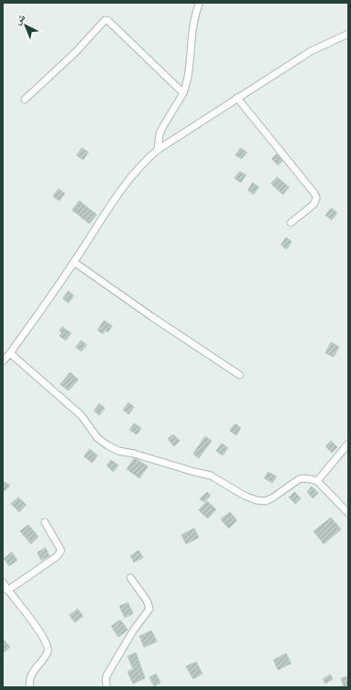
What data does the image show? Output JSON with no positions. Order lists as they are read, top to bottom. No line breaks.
{"north":"top left"}
